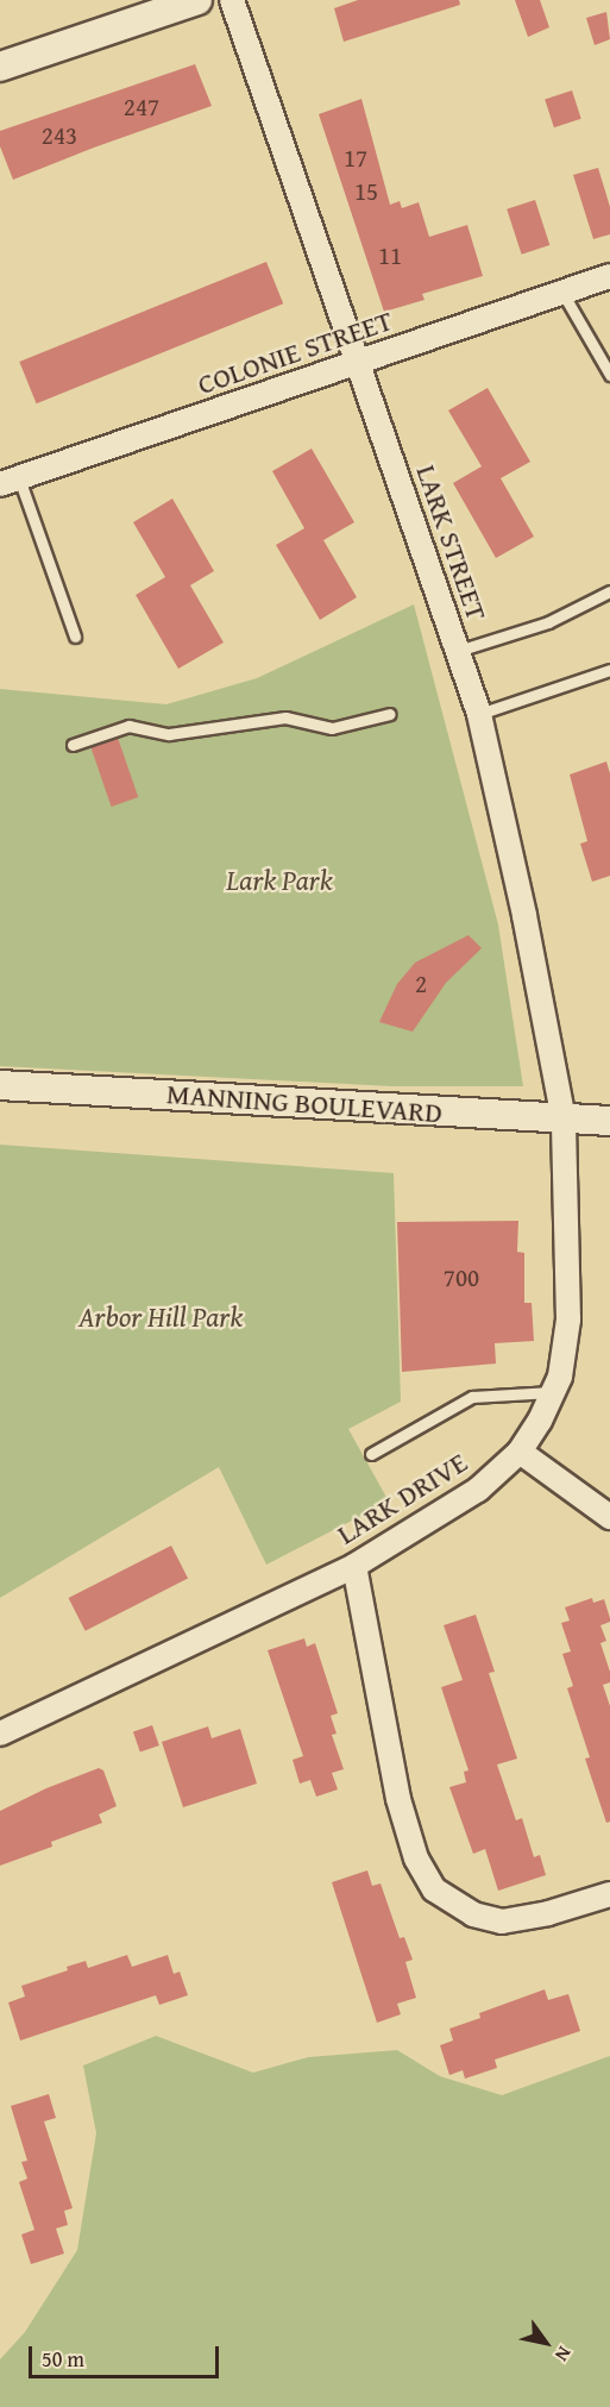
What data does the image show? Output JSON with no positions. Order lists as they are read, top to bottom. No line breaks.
{"streets":{"street":["COLONIE STREET","LARK STREET","MANNING BOULEVARD","LARK DRIVE"]},"crossings":[["COLONIE STREET","LARK STREET"],["LARK STREET","MANNING BOULEVARD"],["LARK STREET","LARK DRIVE"],["MANNING BOULEVARD","LARK DRIVE"]],"parks":["Lark Park","Arbor Hill Park"],"house_numbers":["247","243","17","15","11","2","700"],"scale_bar":"50 m","north":"bottom right"}
